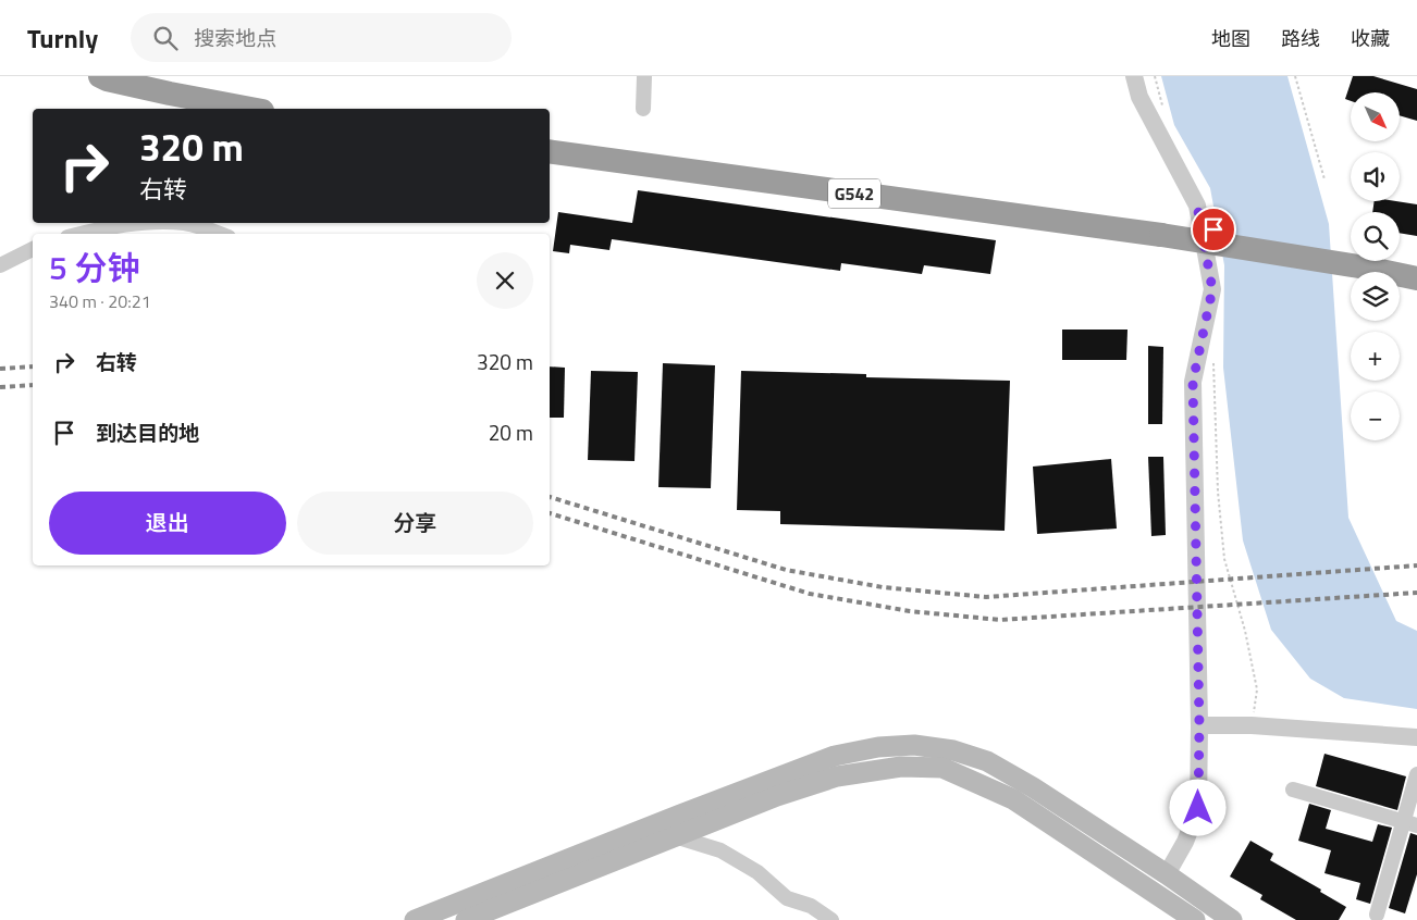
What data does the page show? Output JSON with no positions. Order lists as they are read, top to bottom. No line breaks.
{"streets":{"highway":["G542"]},"north":"bottom right","page":{"header":"Turnly","search":"搜索地点","nav":["地图","路线","收藏"],"map_buttons":["+","−"],"turn":["320 m","右转"],"heading":["5 分钟","340 m · 20:21"],"list":[{"name":"右转","value":"320 m"},{"name":"到达目的地","value":"20 m"}],"buttons":["退出","分享"]}}
